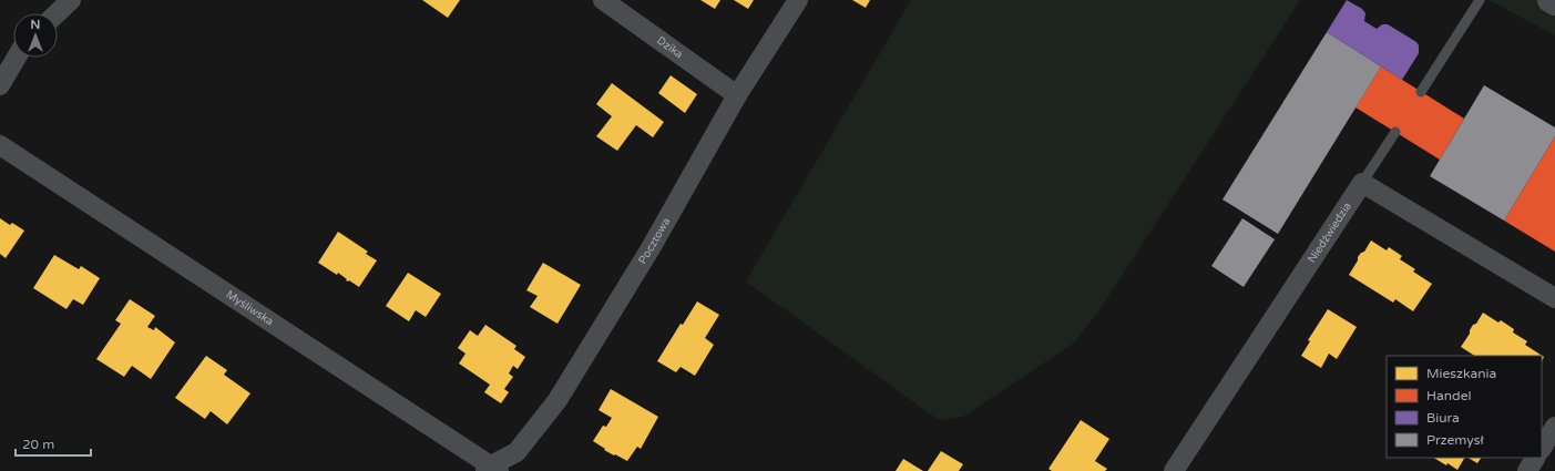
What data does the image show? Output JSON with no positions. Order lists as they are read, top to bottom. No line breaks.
{"streets":{"street":["Dzika","Niedźwiedzia","Pocztowa","Myśliwska"]},"crossings":[["Dzika","Pocztowa"],["Pocztowa","Myśliwska"]],"legend":["Mieszkania","Handel","Biura","Przemysł"],"scale_bar":"20 m","north":"top"}
